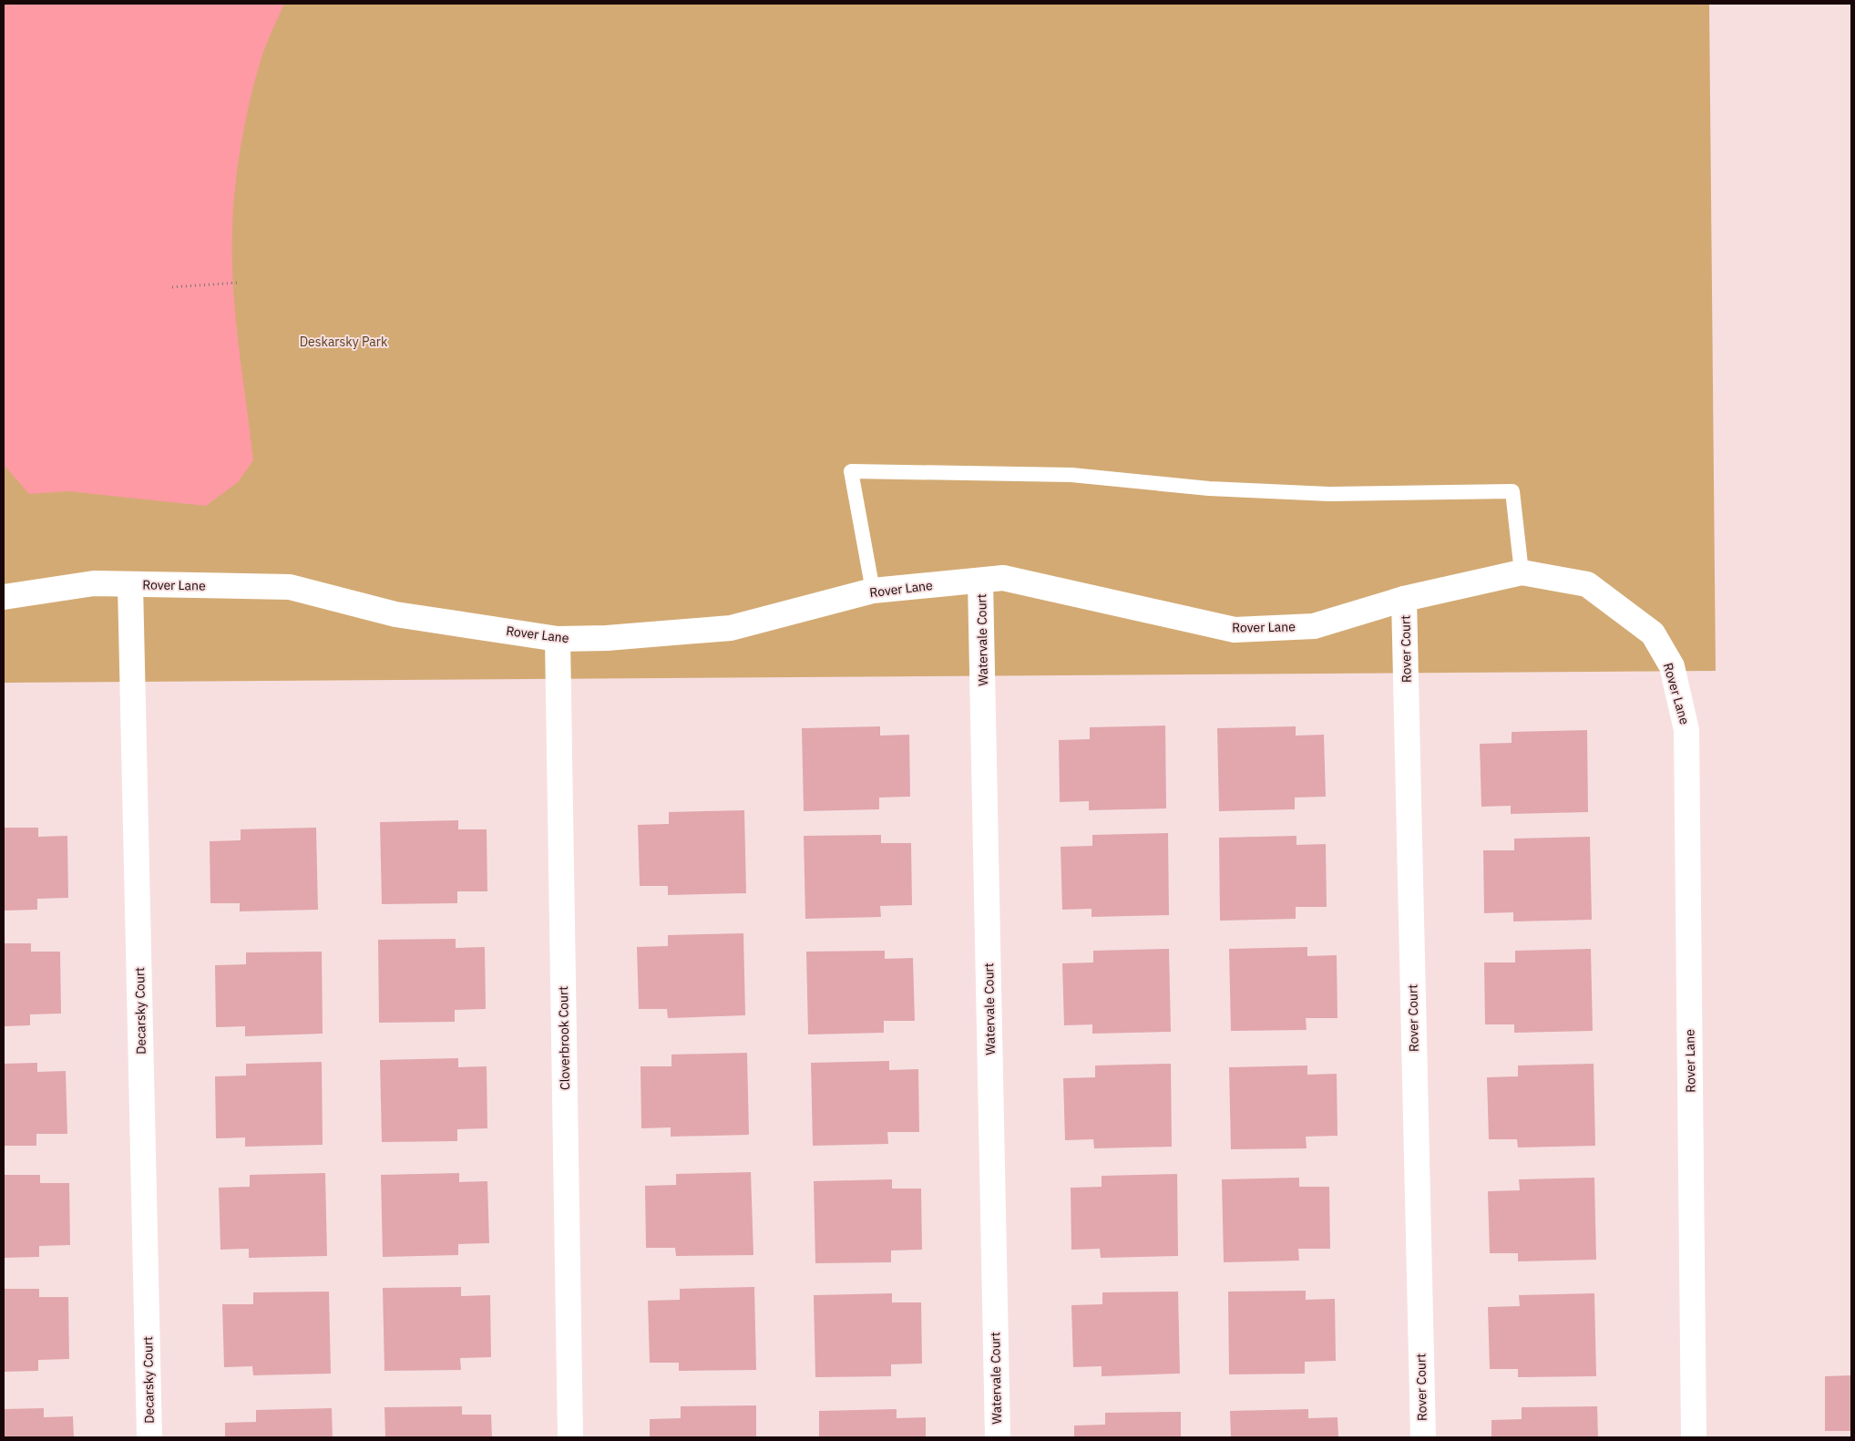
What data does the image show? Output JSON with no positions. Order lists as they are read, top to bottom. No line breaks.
{"streets":{"street":["Rover Lane","Watervale Court","Rover Court","Decarsky Court","Cloverbrook Court"]},"crossings":[["Rover Lane","Watervale Court"],["Rover Lane","Rover Court"],["Rover Lane","Decarsky Court"],["Rover Lane","Cloverbrook Court"]],"parks":["Deskarsky Park"]}
